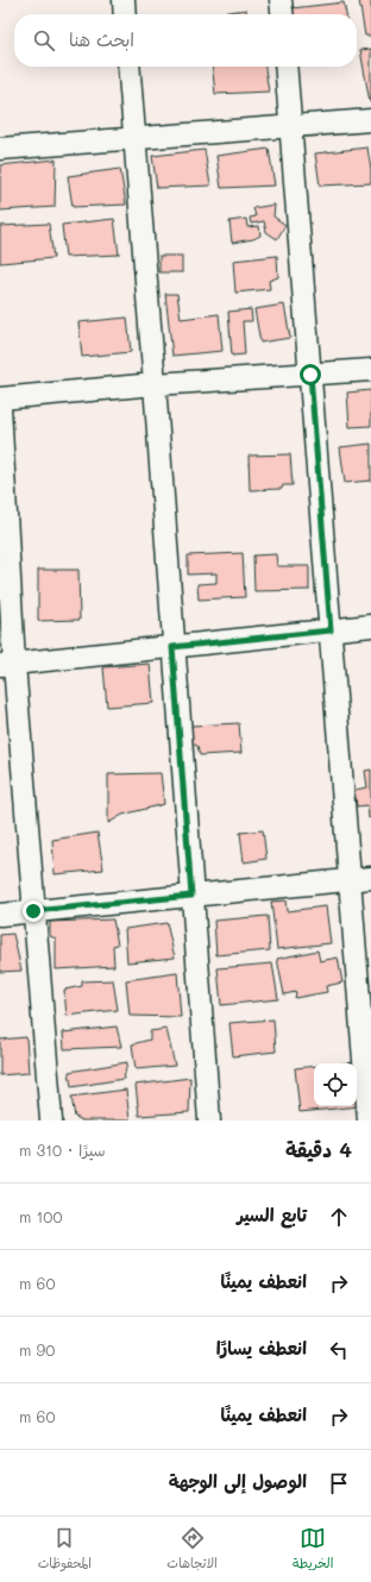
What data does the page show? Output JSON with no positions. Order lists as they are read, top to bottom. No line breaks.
{"page":{"search":"ابحث هنا","heading":["4 دقيقة","سيرًا · 310 m"],"list":[["تابع السير","100 m"],["انعطف يمينًا","60 m"],["انعطف يسارًا","90 m"],["انعطف يمينًا","60 m"],"الوصول إلى الوجهة"],"nav":["الخريطة","الاتجاهات","المحفوظات"]}}
